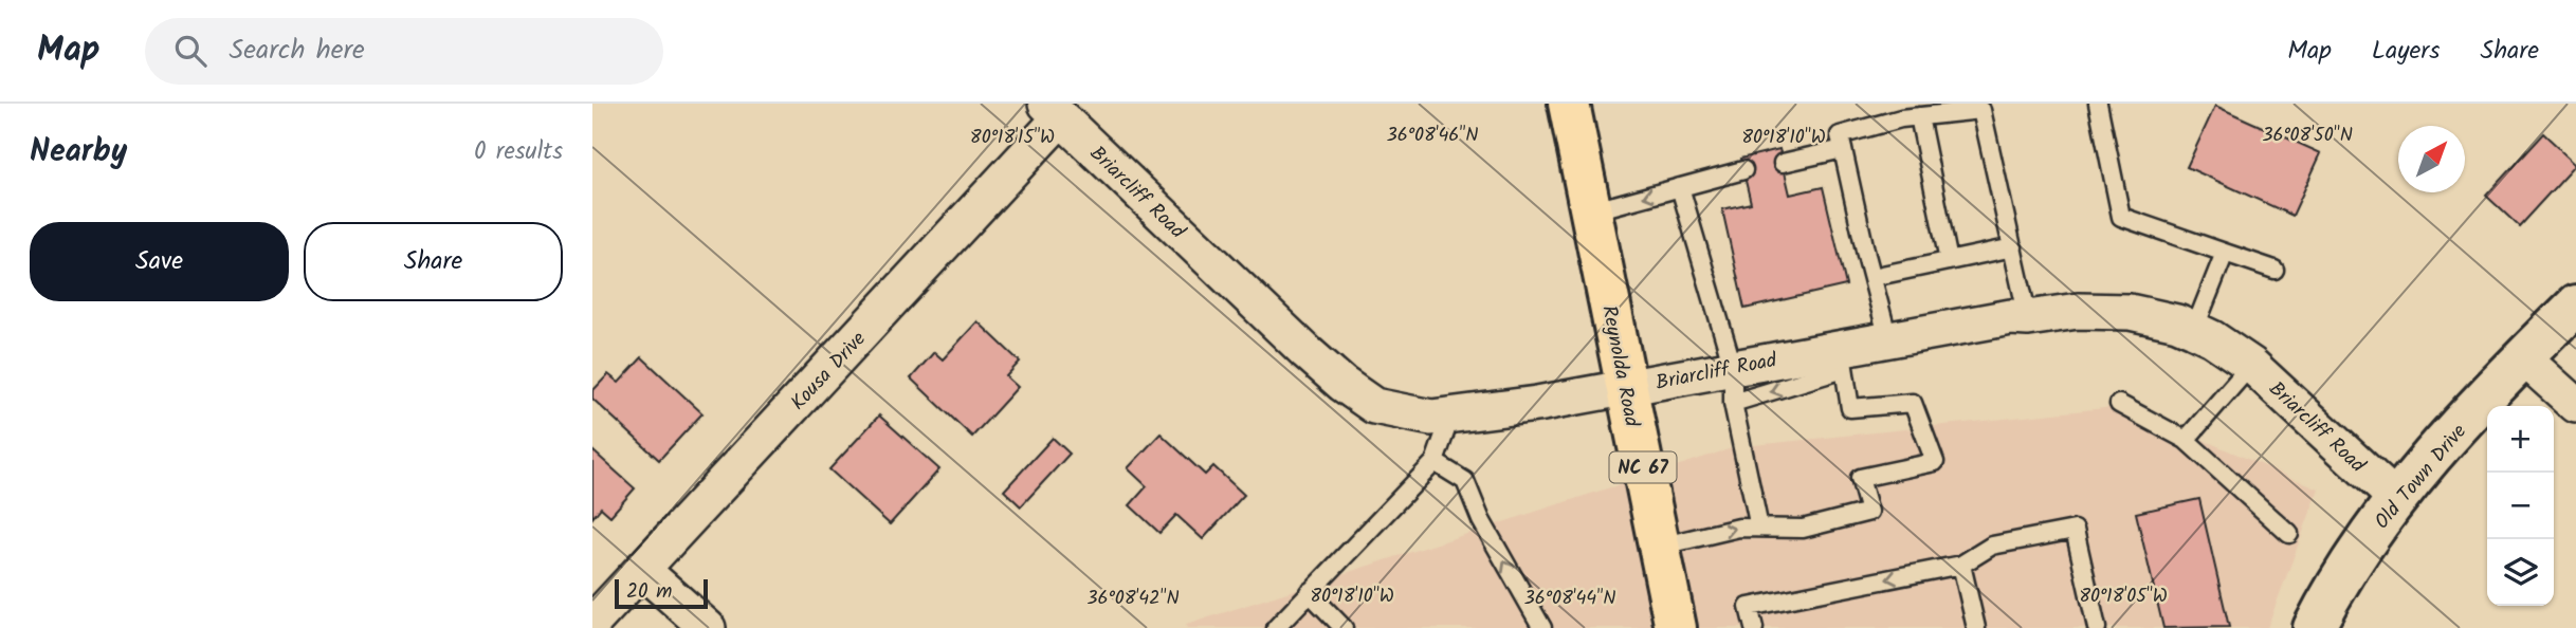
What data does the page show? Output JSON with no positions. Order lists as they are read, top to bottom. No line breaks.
{"streets":{"main road":["Reynolda Road","NC 67"],"street":["Briarcliff Road","Kousa Drive","Old Town Drive"]},"crossings":[["Briarcliff Road","Reynolda Road"],["Briarcliff Road","Kousa Drive"],["Briarcliff Road","Old Town Drive"]],"scale_bar":"20 m","north":"top right","page":{"header":"Map","search":"Search here","nav":["Map","Layers","Share"],"heading":["Nearby","0 results"],"buttons":["Save","Share"],"map_buttons":["+","−"],"scale":"20 m"},"coordinates":["36°08'46\"N","36°08'50\"N","80°18'15\"W","80°18'10\"W","80°18'05\"W","36°08'42\"N","36°08'44\"N"]}
